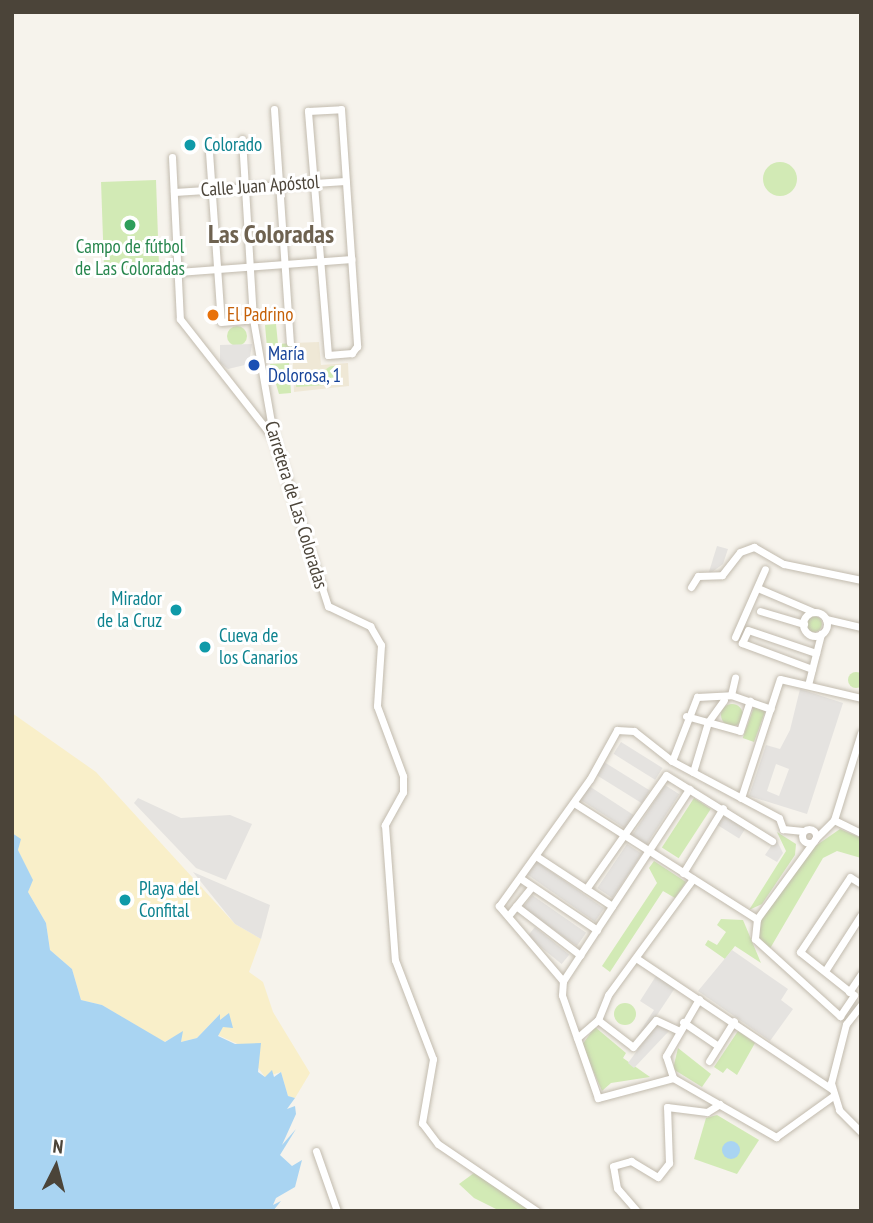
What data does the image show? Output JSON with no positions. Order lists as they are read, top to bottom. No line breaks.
{"streets":{"street":["Calle Juan Apóstol","Carretera de Las Coloradas"]},"crossings":[["Calle Juan Apóstol","Carretera de Las Coloradas"]],"districts":["Las Coloradas"],"places":["Colorado","Campo de fútbol de Las Coloradas","El Padrino","María Dolorosa, 1","Mirador de la Cruz","Cueva de los Canarios","Playa del Confital"],"north":"top"}
